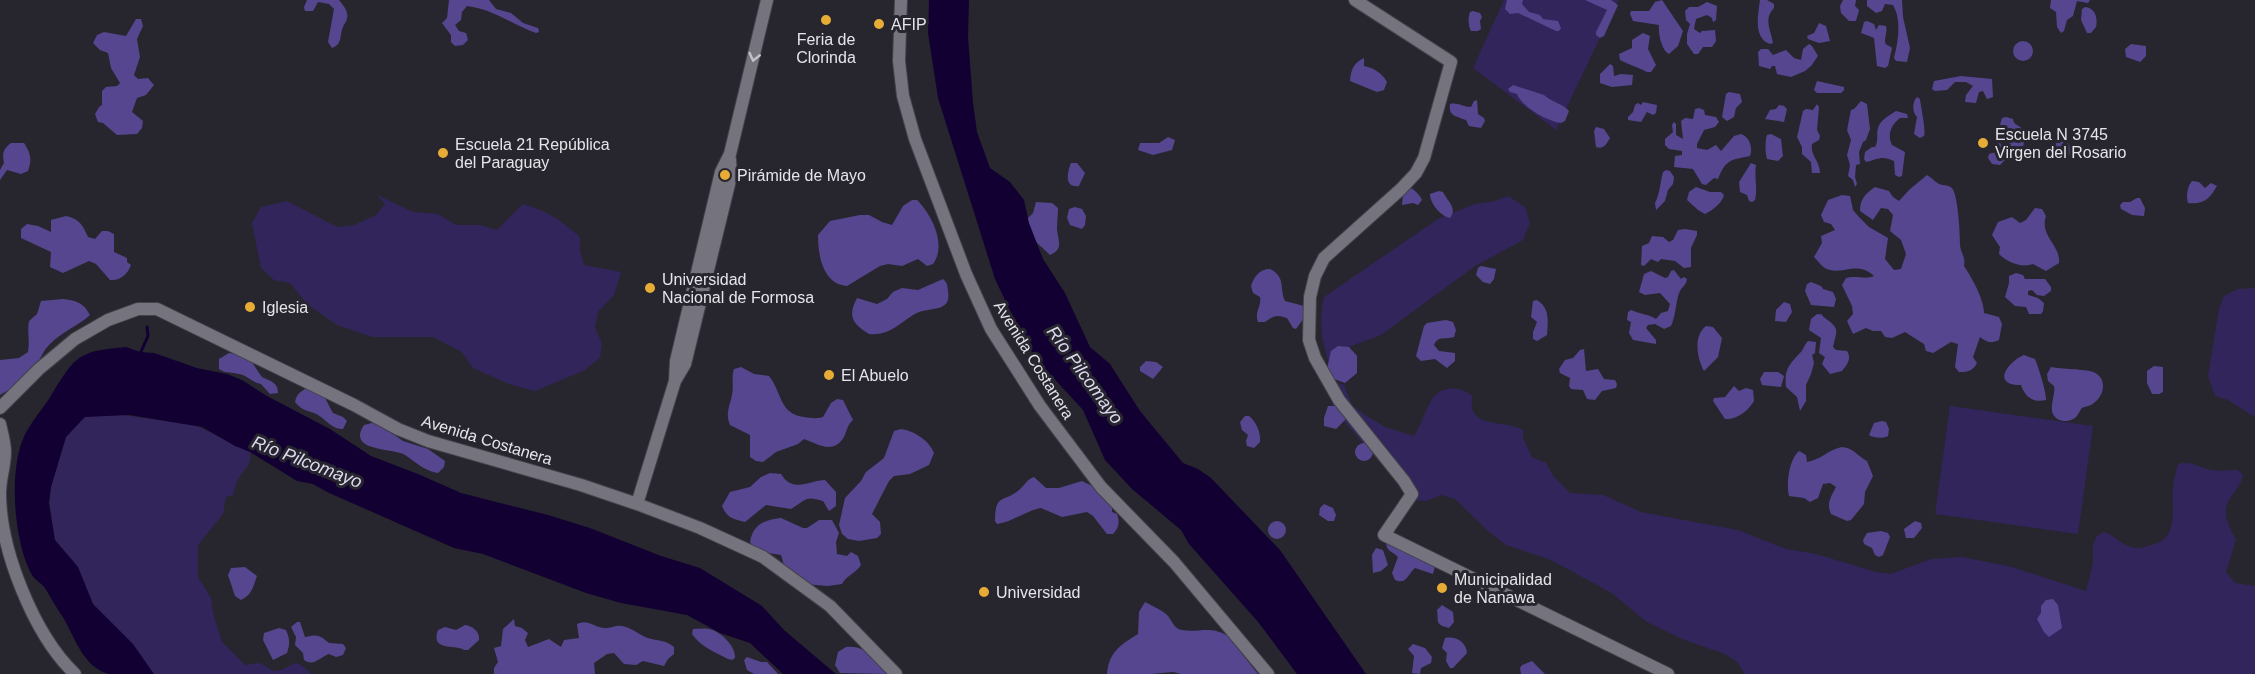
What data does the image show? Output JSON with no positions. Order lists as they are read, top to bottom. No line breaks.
{"streets":{"street":["Avenida Costanera"]},"water":["Río Pilcomayo"],"places":["Feria de Clorinda","AFIP","Escuela N 3745 Virgen del Rosario","Escuela 21 República del Paraguay","Pirámide de Mayo","Universidad Nacional de Formosa","Iglesia","El Abuelo","Municipalidad de Nanawa","Universidad"]}
